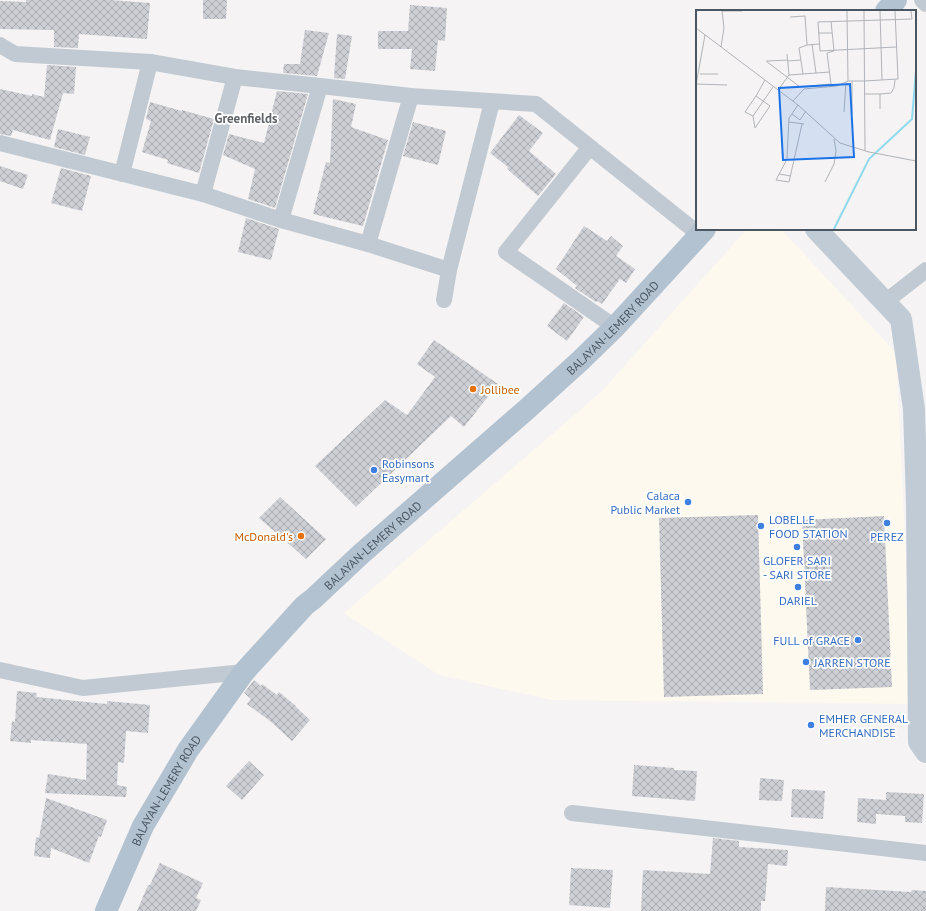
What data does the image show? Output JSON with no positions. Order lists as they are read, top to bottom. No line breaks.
{"streets":{"main road":["BALAYAN-LEMERY ROAD"]},"districts":["Greenfields"],"places":["Jollibee","Robinsons Easymart","Calaca Public Market","PEREZ","LOBELLE FOOD STATION","McDonald's","GLOFER SARI - SARI STORE","DARIEL","FULL of GRACE","JARREN STORE","EMHER GENERAL MERCHANDISE"]}
